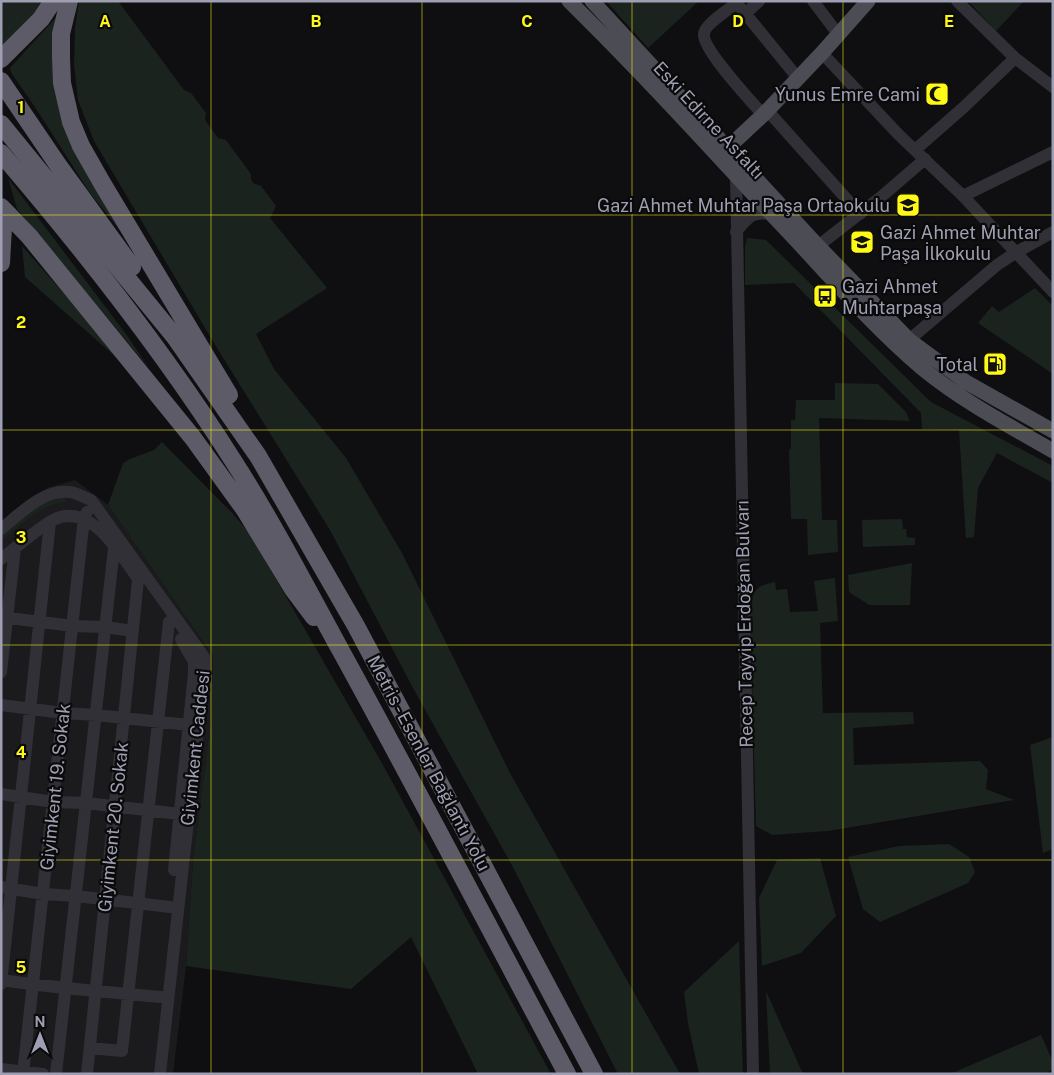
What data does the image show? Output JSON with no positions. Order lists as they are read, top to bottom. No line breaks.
{"streets":{"highway":["Metris - Esenler Bağlantı Yolu"],"main road":["Eski Edirne Asfaltı"],"street":["Recep Tayyip Erdoğan Bulvarı","Giyimkent Caddesi","Giyimkent 19. Sokak","Giyimkent 20. Sokak"]},"crossings":[["Eski Edirne Asfaltı","Recep Tayyip Erdoğan Bulvarı"],["Giyimkent Caddesi","Giyimkent 19. Sokak"],["Giyimkent Caddesi","Giyimkent 20. Sokak"]],"places":{"mosque":["Yunus Emre Cami"],"school or university":["Gazi Ahmet Muhtar Paşa Ortaokulu","Gazi Ahmet Muhtar Paşa İlkokulu"],"bus stop":["Gazi Ahmet Muhtarpaşa"],"fuel station":["Total"]},"north":"top","grid":{"columns":["A","B","C","D","E"],"rows":["1","2","3","4","5"]}}
